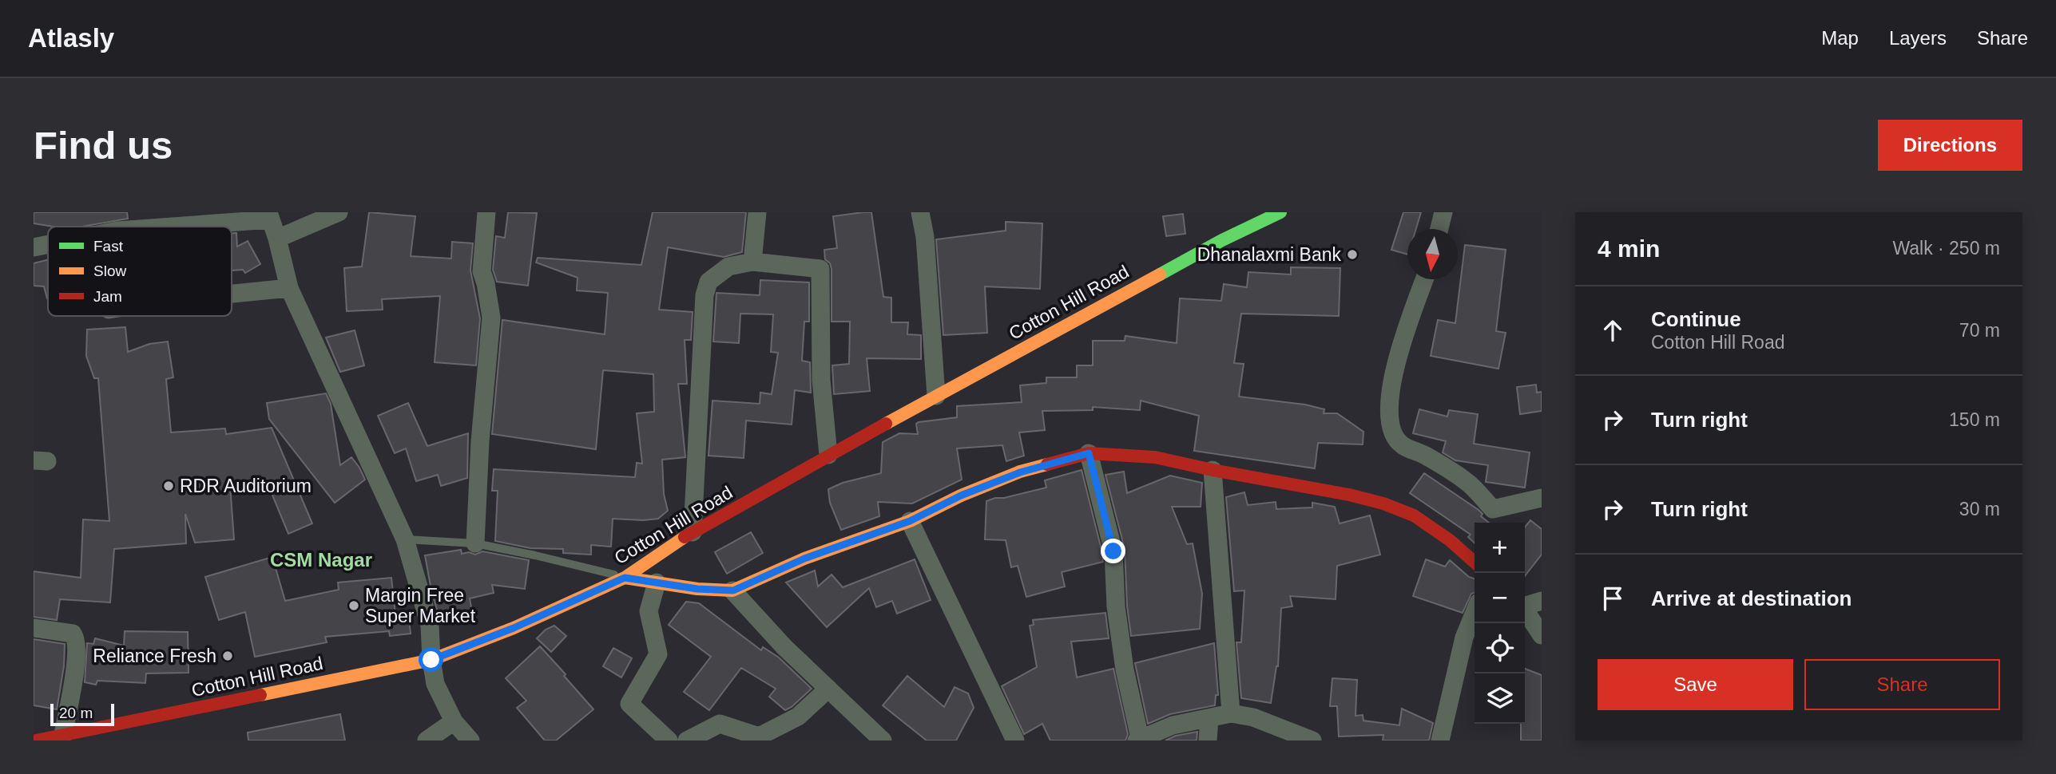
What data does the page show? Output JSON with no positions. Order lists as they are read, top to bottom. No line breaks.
{"streets":{"main road":["Cotton Hill Road"]},"districts":["CSM Nagar"],"places":["Dhanalaxmi Bank","RDR Auditorium","Margin Free Super Market","Reliance Fresh"],"legend":["Fast","Slow","Jam"],"scale_bar":"20 m","north":"bottom","page":{"header":"Atlasly","nav":["Map","Layers","Share"],"buttons":["Directions",["Save","Share"]],"title":"Find us","heading":["4 min","Walk · 250 m"],"list":[["Continue","Cotton Hill Road","70 m"],["Turn right","150 m"],["Turn right","30 m"],"Arrive at destination"],"map_buttons":["+","−"],"scale":"20 m"}}
